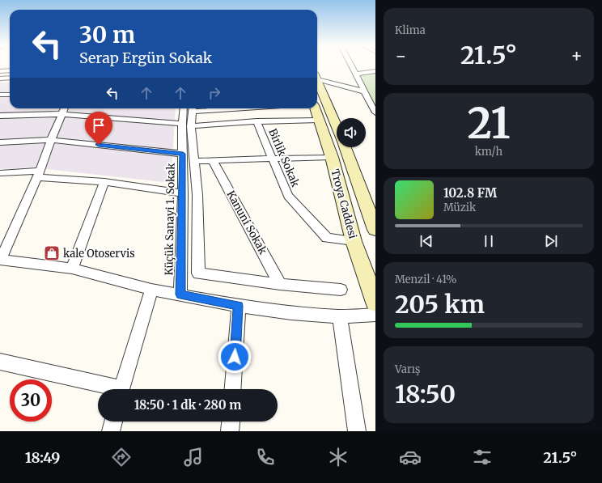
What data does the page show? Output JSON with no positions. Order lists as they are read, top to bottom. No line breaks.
{"streets":{"main road":["Troya Caddesi"],"street":["Birlik Sokak","Küçük Sanayi 1. Sokak","Kanuni Sokak"]},"crossings":[["Birlik Sokak","Troya Caddesi"]],"places":{"shop":["kale Otoservis"]},"page":{"tile":["Klima",["21","km/h"],["Menzil · 41%","205 km"],["Varış","18:50"]],"turn":["30 m","Serap Ergün Sokak"],"heat":["−","21.5°","+"],"song":["102.8 FM","Müzik"],"limit":"30","trip":"18:50 · 1 dk · 280 m","tabs":["18:49","21.5°"]}}
